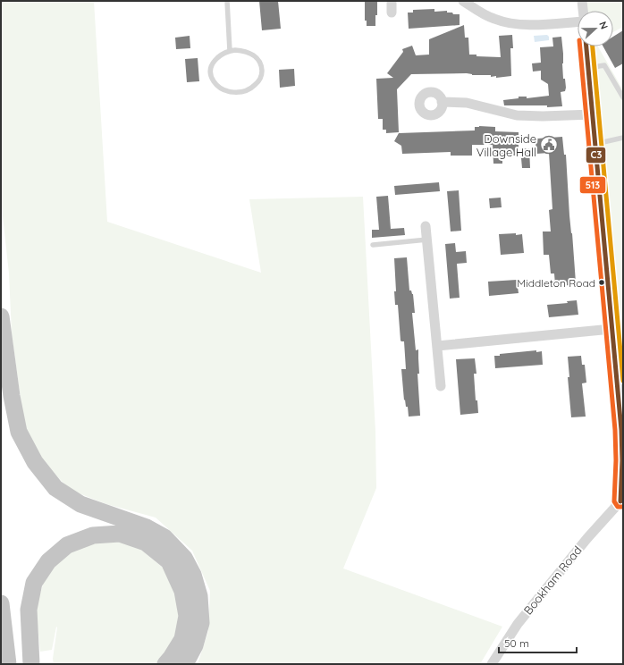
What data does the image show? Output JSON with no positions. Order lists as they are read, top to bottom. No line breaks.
{"streets":{"street":["Bookham Road"]},"places":{"public building":["Downside Village Hall"],"other":["Middleton Road"]},"lines":["transit line C3","transit line 513"],"scale_bar":"50 m","north":"right"}
